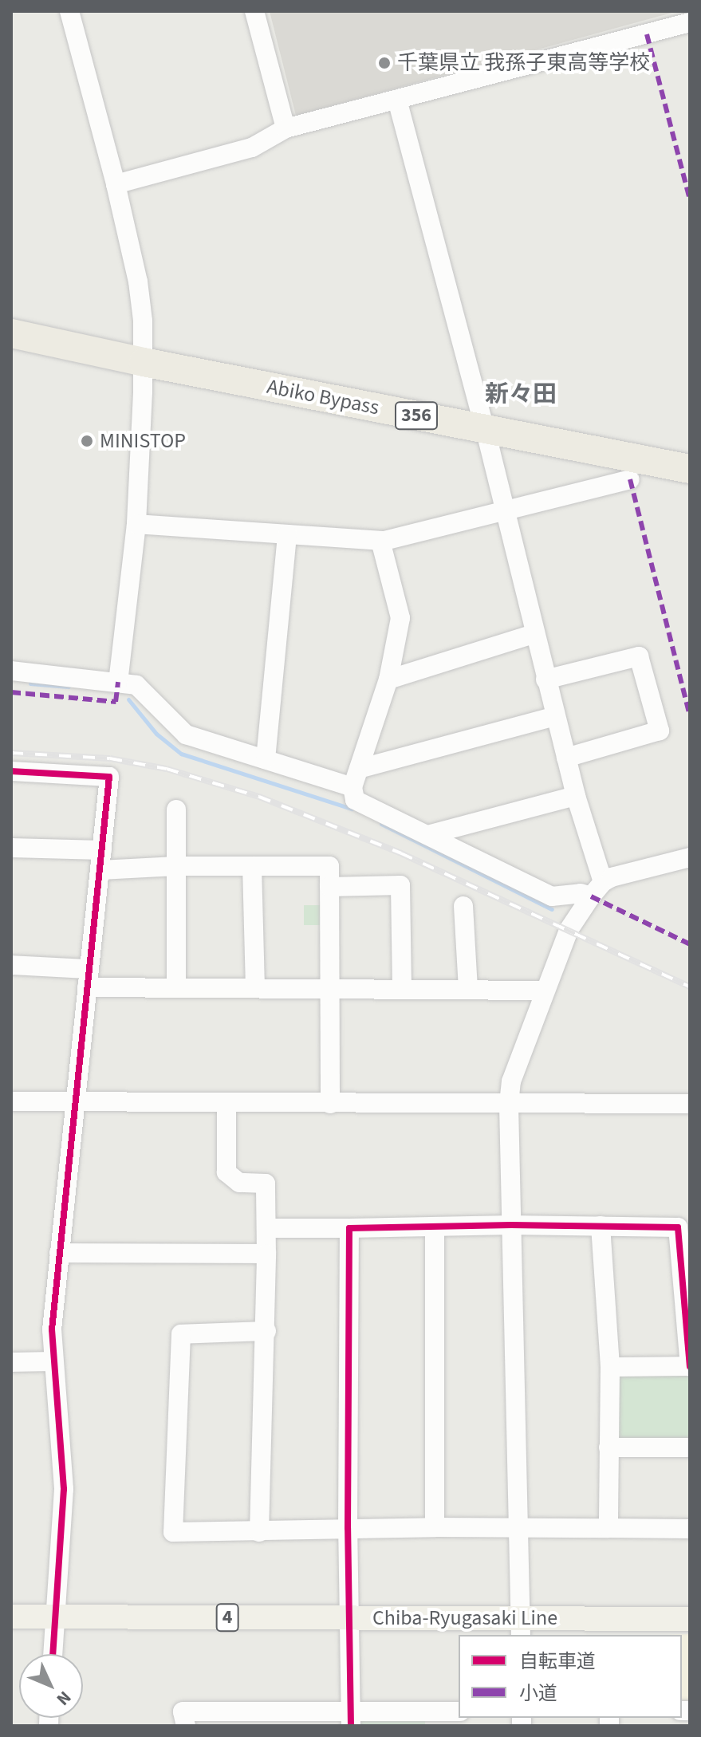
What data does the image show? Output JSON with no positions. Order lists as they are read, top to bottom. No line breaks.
{"streets":{"highway":["Abiko Bypass","356"],"main road":["4","Chiba-Ryugasaki Line"]},"crossings":[["Abiko Bypass","356"]],"districts":["新々田"],"places":["千葉県立 我孫子東高等学校","MINISTOP"],"legend":["自転車道","小道"],"north":"bottom right"}
